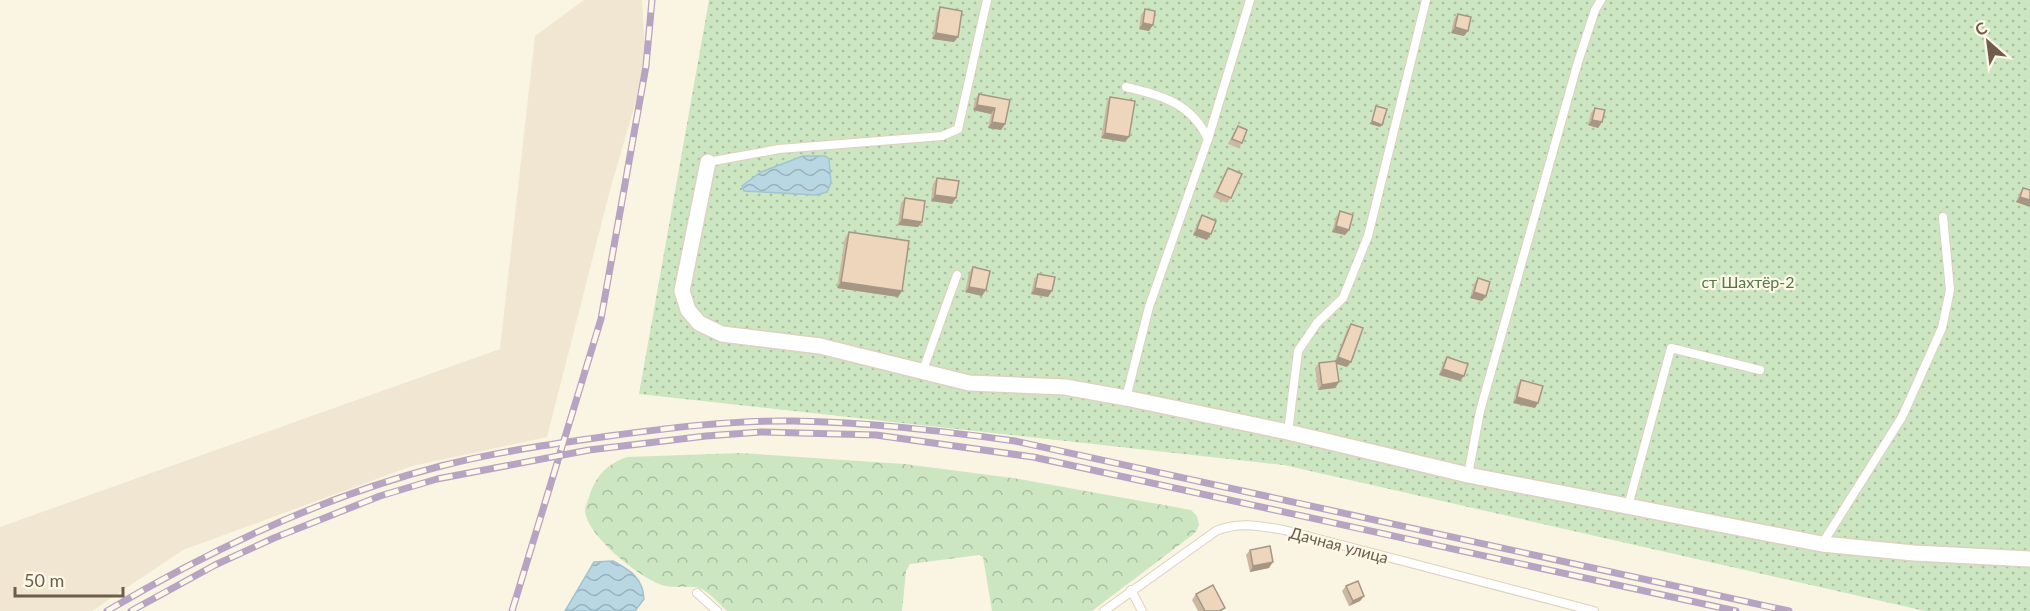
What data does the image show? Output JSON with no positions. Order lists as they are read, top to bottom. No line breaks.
{"streets":{"lane":["Дачная улица"]},"parks":["ст Шахтёр-2"],"scale_bar":"50 m","north":"top left"}
